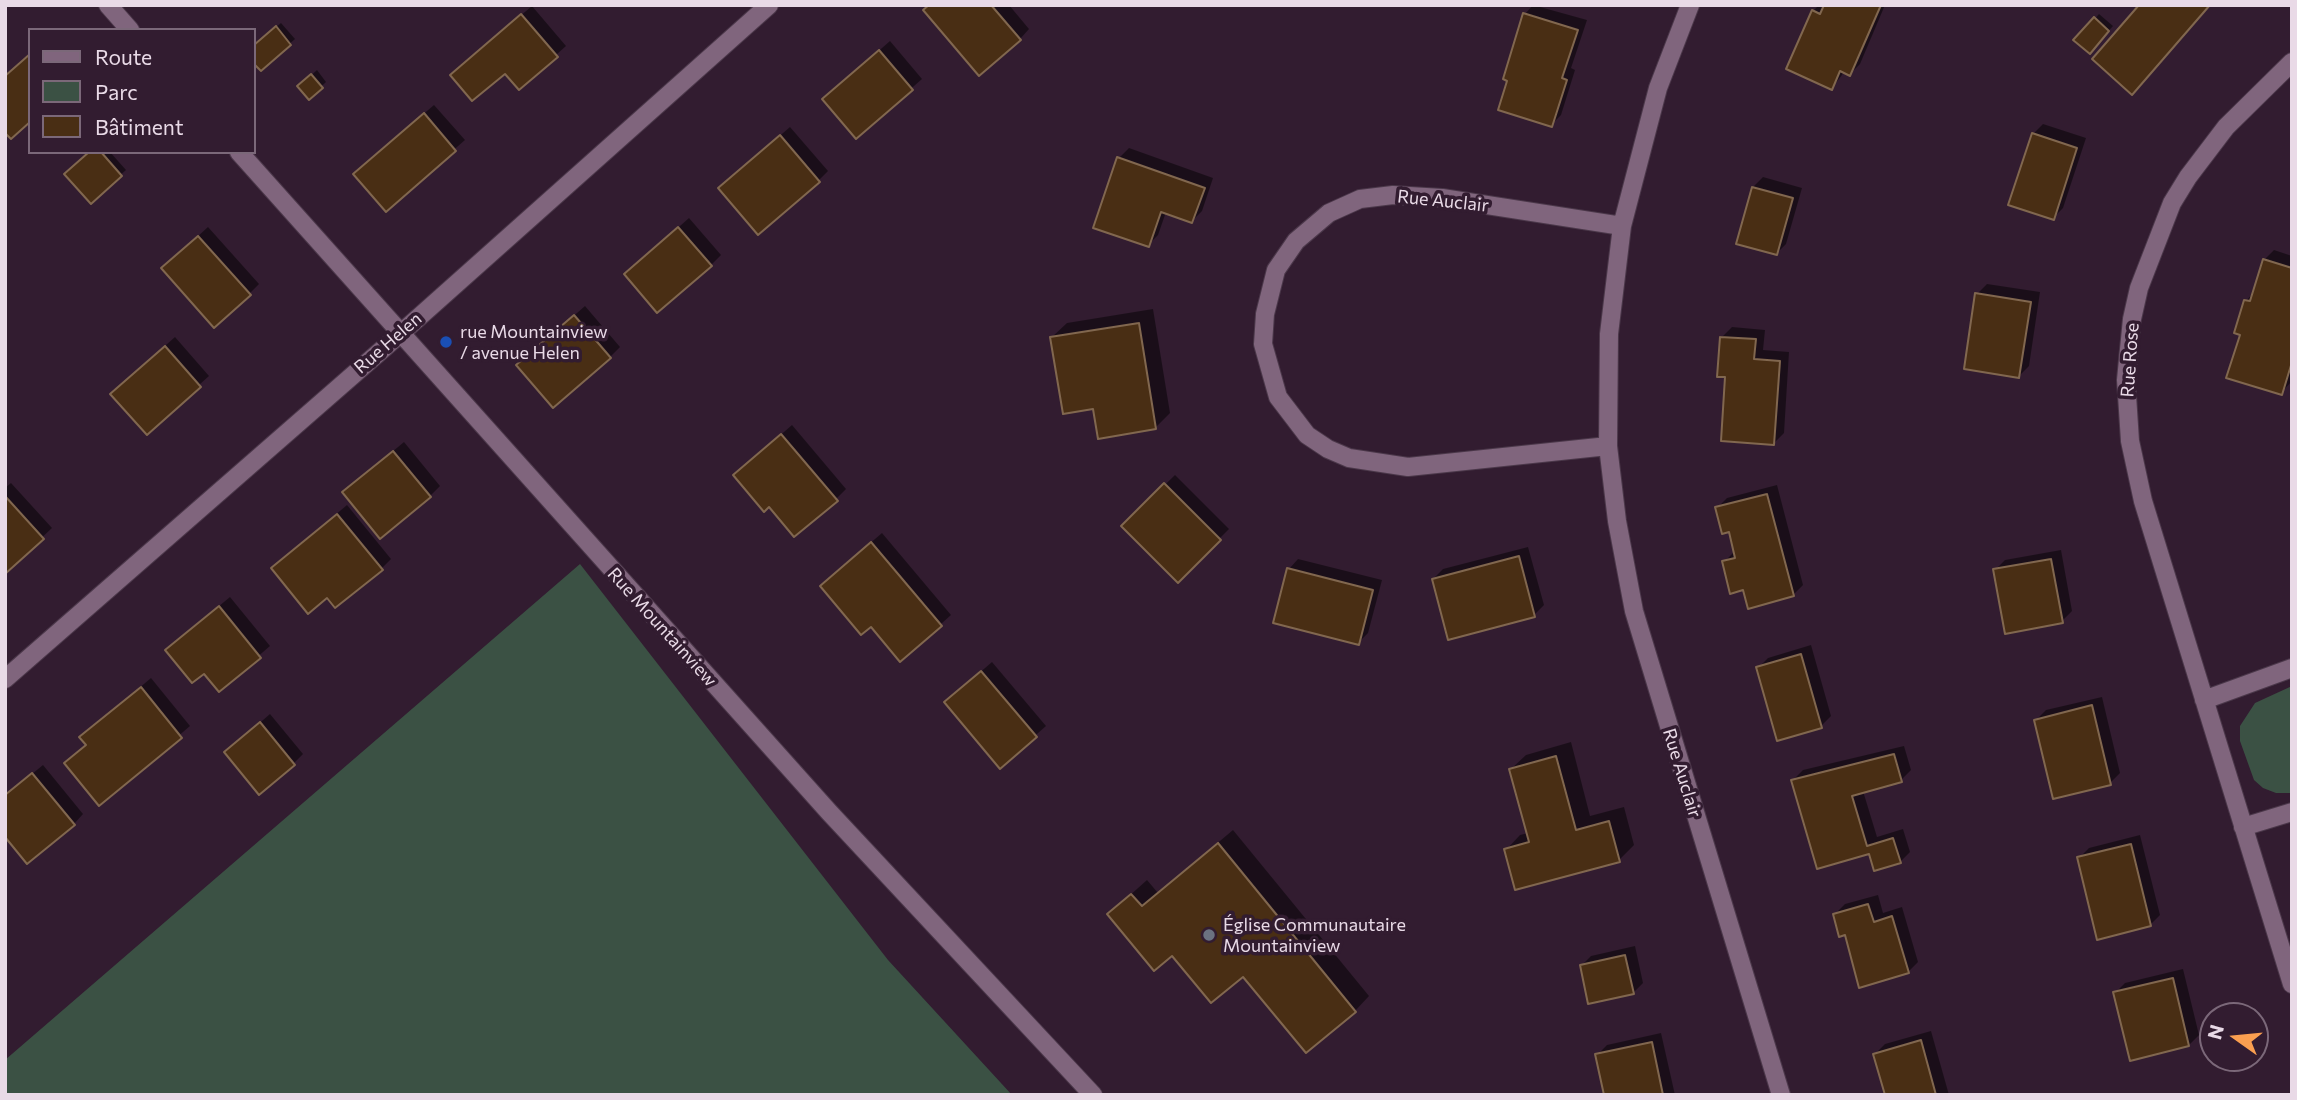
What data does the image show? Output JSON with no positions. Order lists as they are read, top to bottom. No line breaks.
{"streets":{"street":["Rue Auclair","Rue Helen","Rue Rose","Rue Mountainview"]},"crossings":[["Rue Helen","Rue Mountainview"]],"places":["rue Mountainview / avenue Helen","Église Communautaire Mountainview"],"legend":["Route","Parc","Bâtiment"],"north":"left"}
